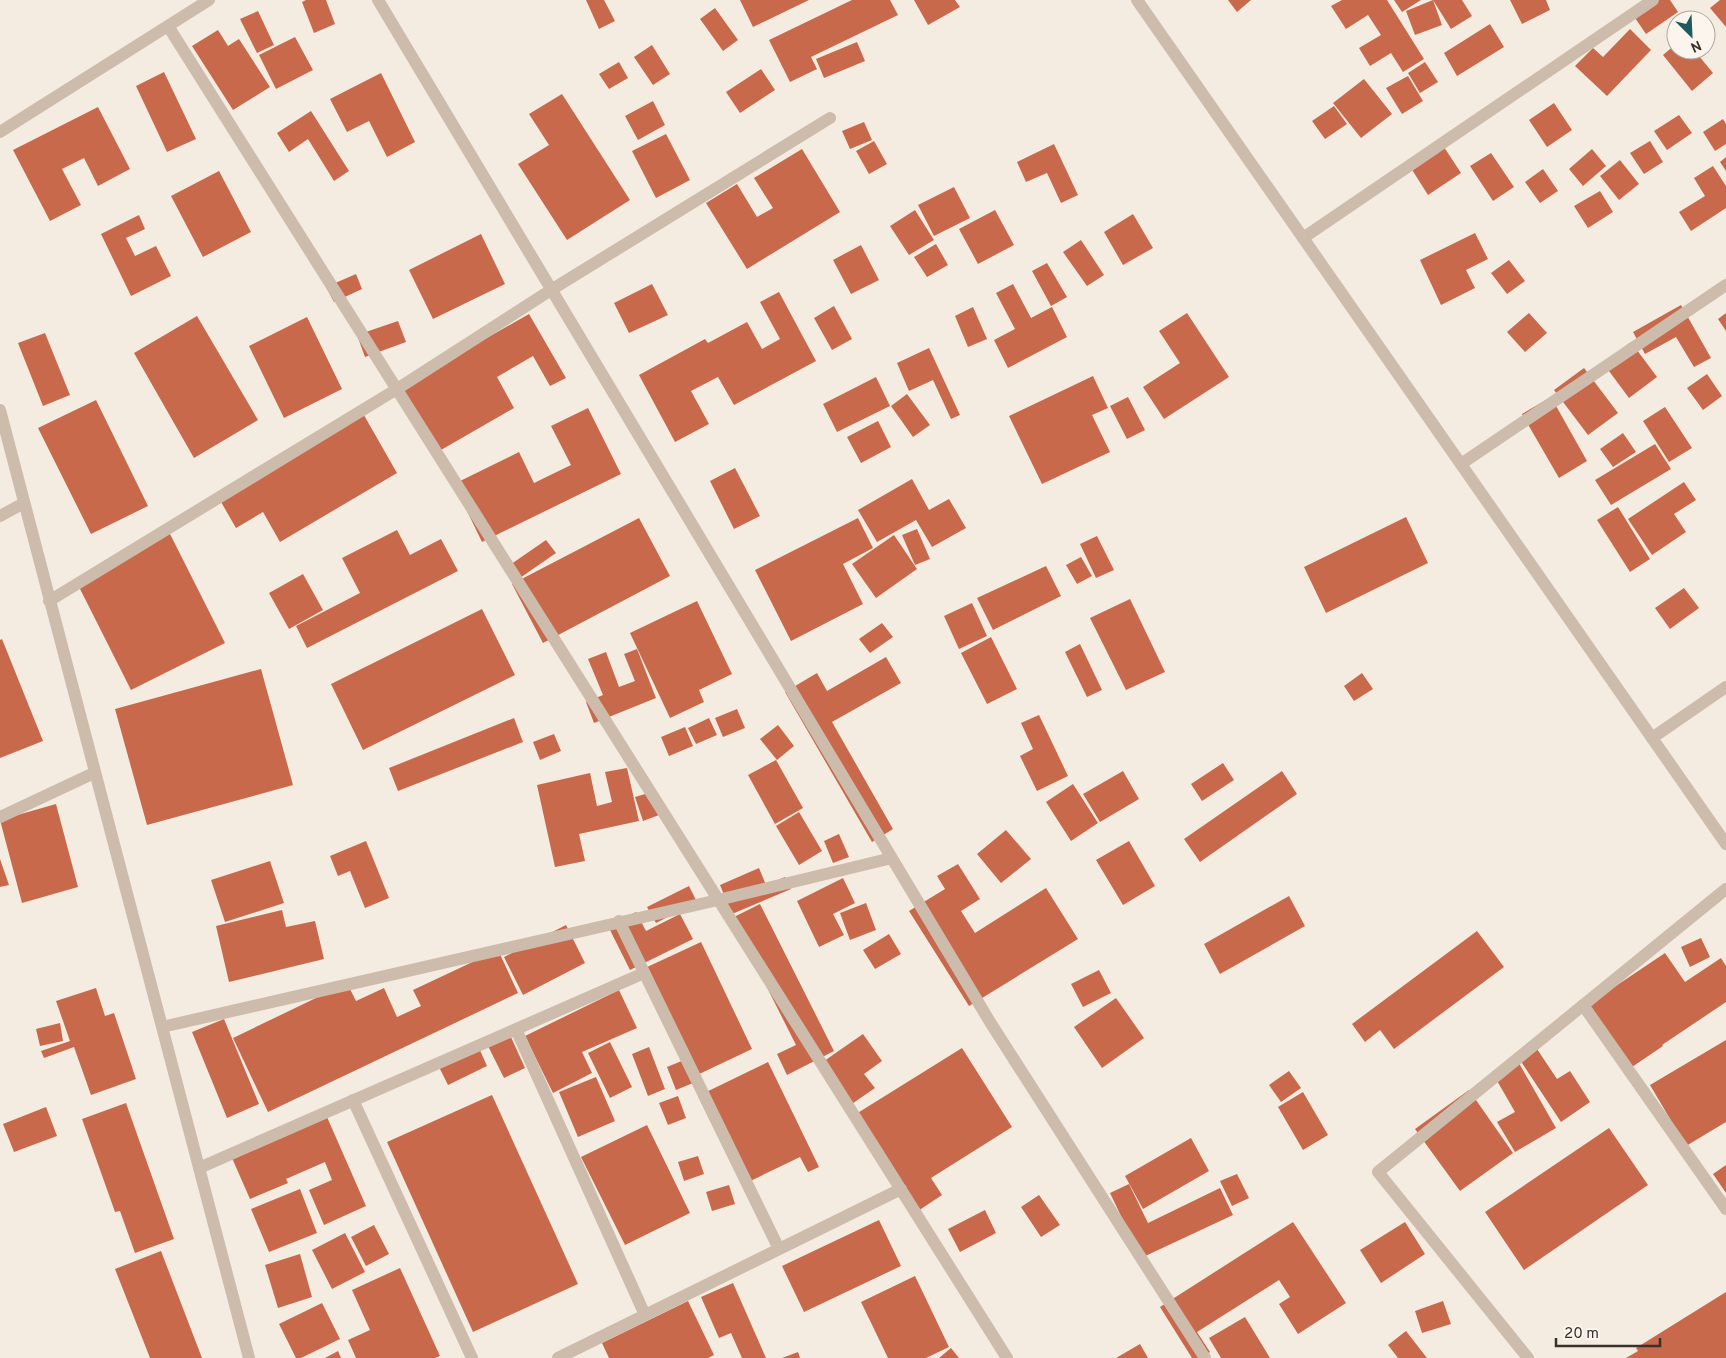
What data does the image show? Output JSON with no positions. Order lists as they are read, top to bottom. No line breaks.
{"scale_bar":"20 m","north":"bottom right"}
